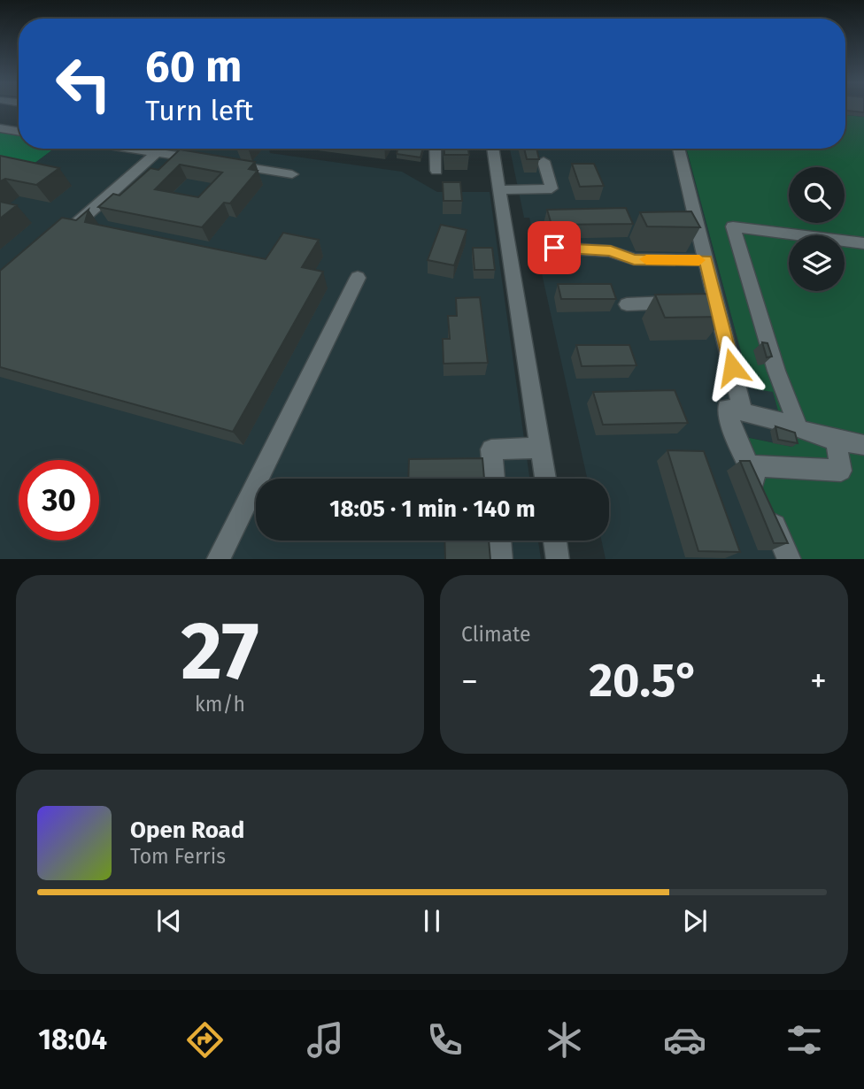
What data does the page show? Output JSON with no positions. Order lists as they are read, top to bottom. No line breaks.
{"page":{"turn":["60 m","Turn left"],"limit":"30","trip":"18:05 · 1 min · 140 m","tile":[["27","km/h"],"Climate"],"heat":["−","20.5°","+"],"song":["Open Road","Tom Ferris"],"tabs":"18:04"}}
